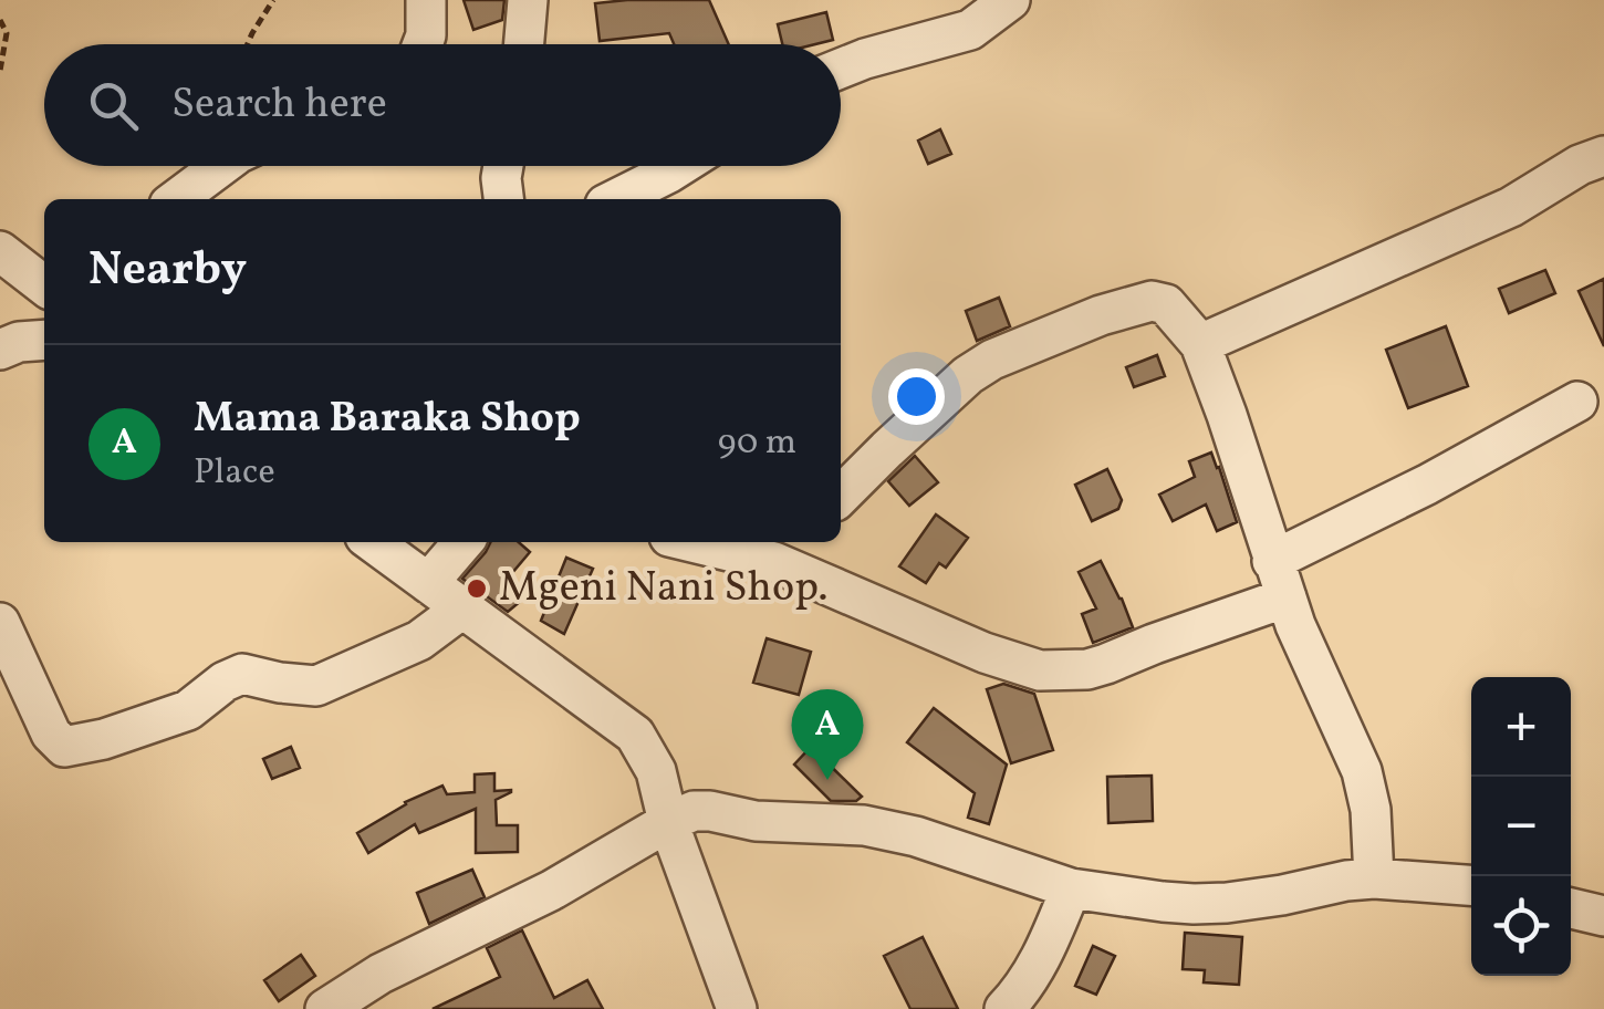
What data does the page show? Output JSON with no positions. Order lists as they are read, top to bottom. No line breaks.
{"places":["Mgeni Nani Shop."],"page":{"search":"Search here","heading":"Nearby","list":[{"mark":"A","name":"Mama Baraka Shop","note":"Place","value":"90 m"}],"map_buttons":["+","−"],"pins":"A"}}
